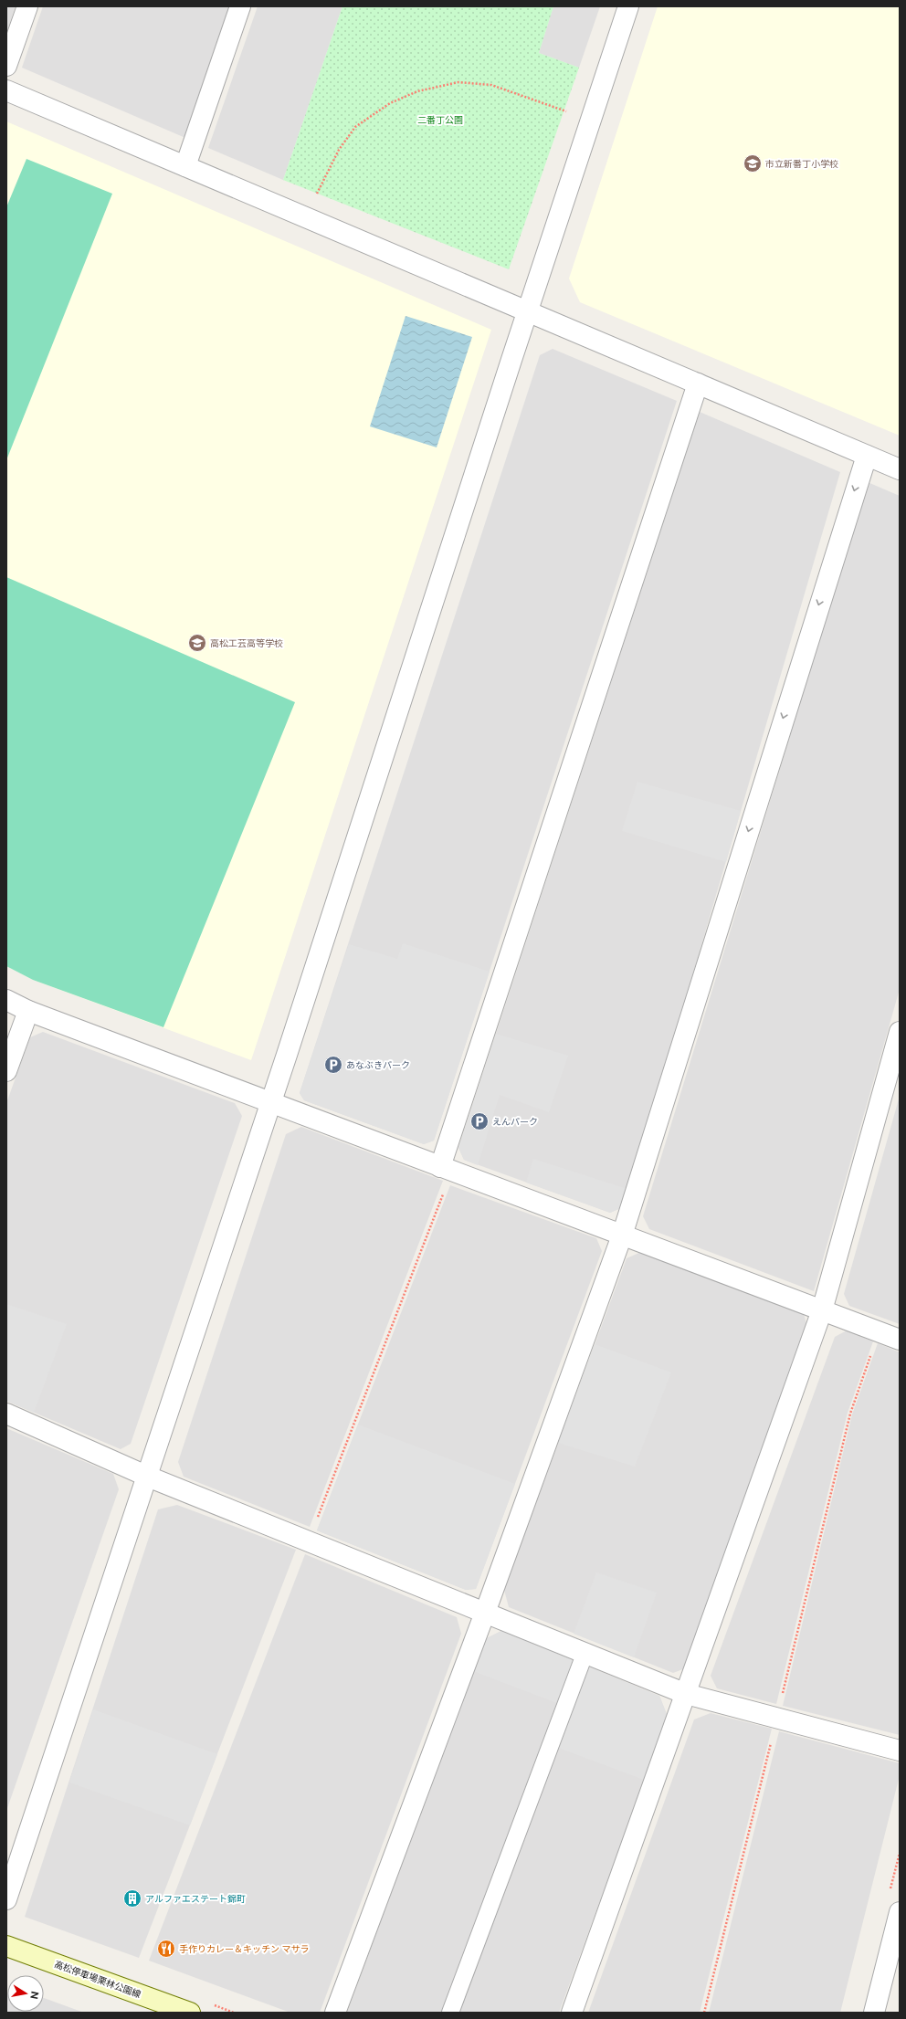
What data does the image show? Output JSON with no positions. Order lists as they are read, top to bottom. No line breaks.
{"streets":{"main road":["高松停車場栗林公園線"]},"parks":["二番丁公園"],"places":{"school or university":["市立新番丁小学校","高松工芸高等学校"],"parking":["あなぶきパーク","えんパーク"],"building":["アルファエステート錦町"],"restaurant":["手作りカレー＆キッチン マサラ"]},"north":"right"}
